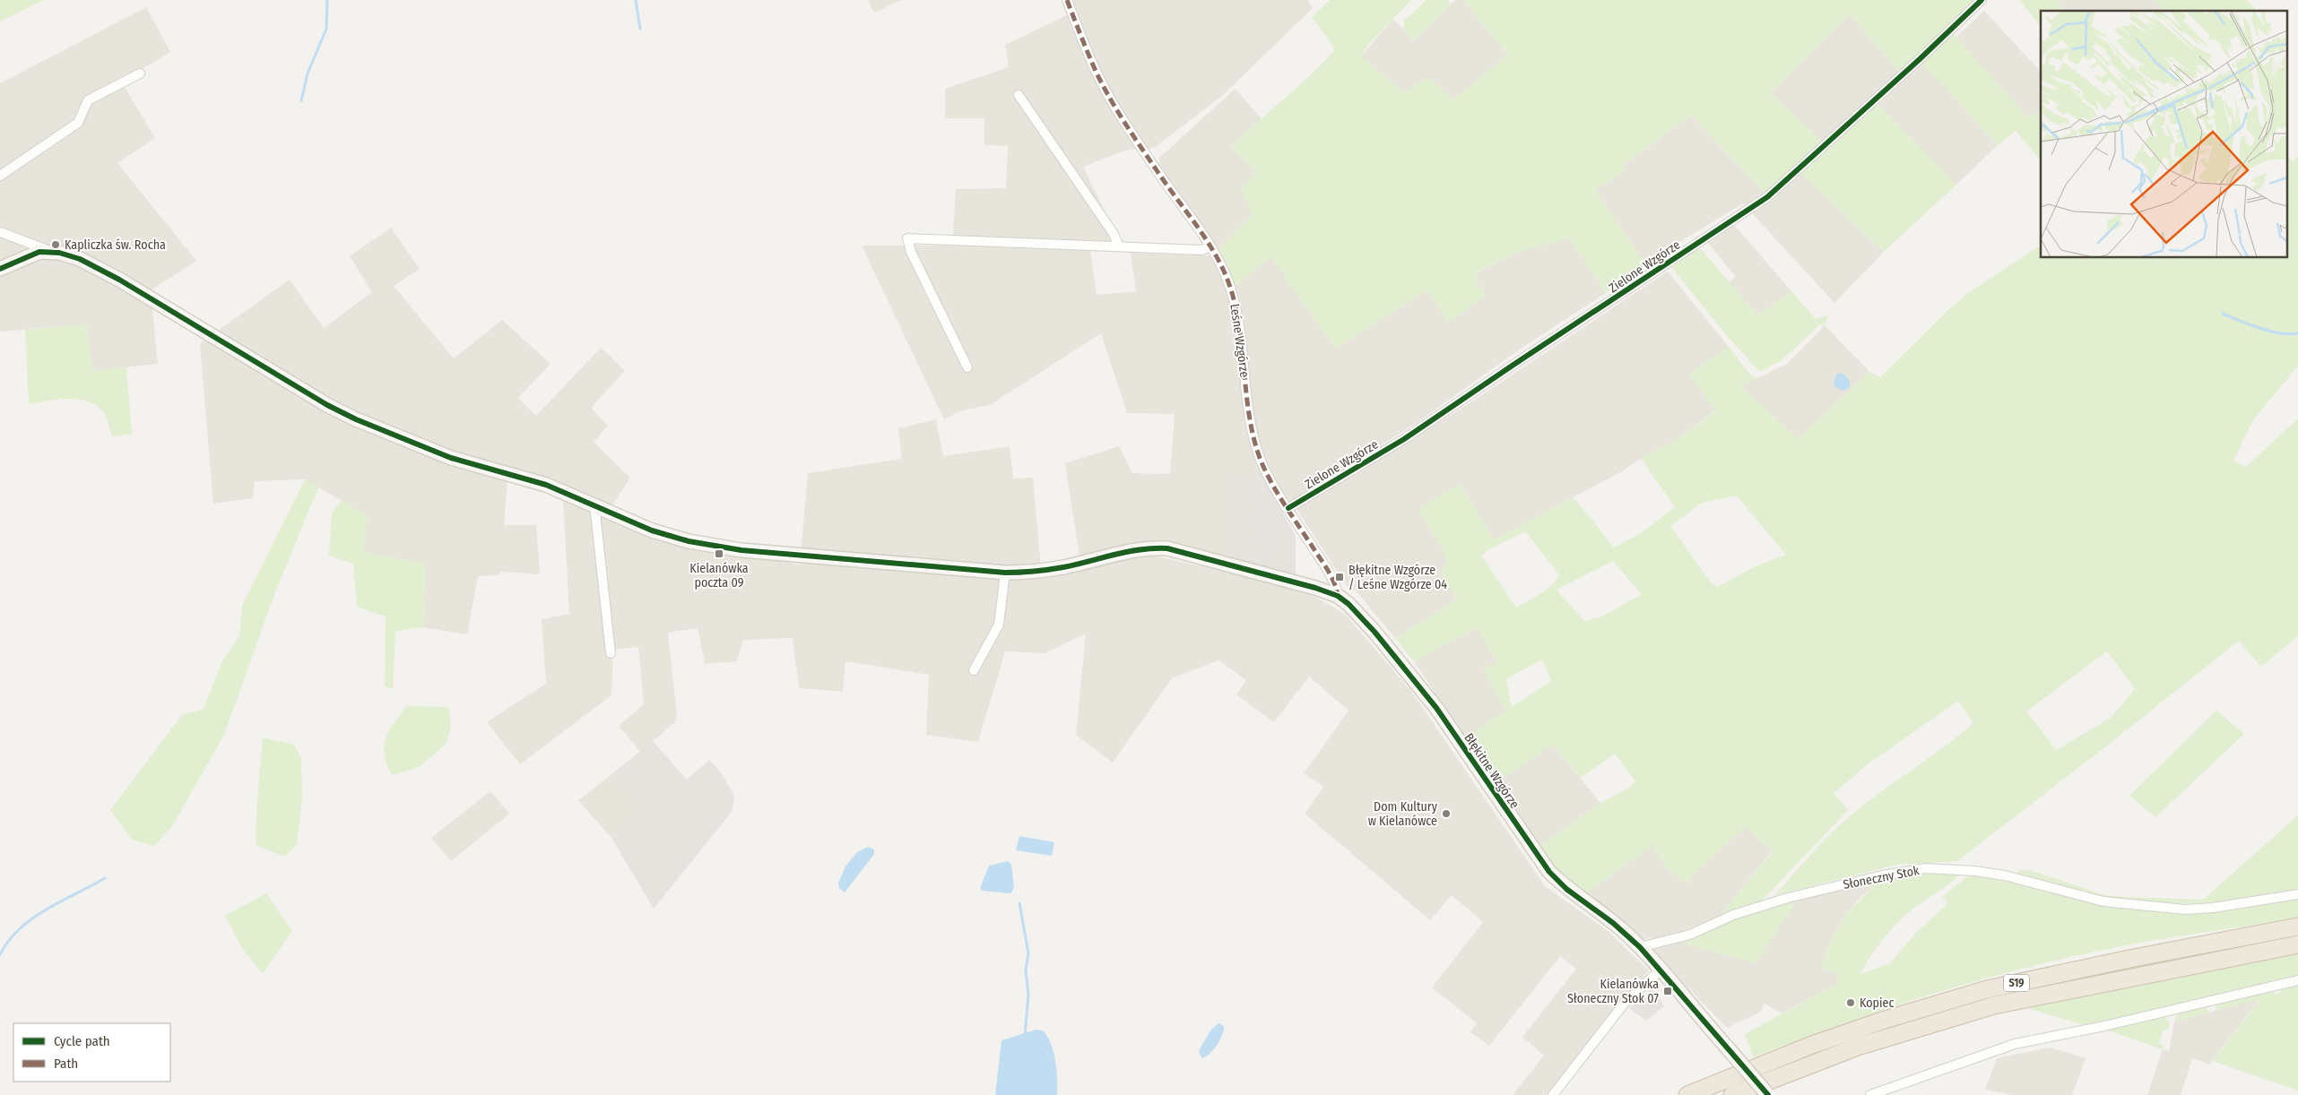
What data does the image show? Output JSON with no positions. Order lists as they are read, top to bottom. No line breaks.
{"streets":{"highway":["S19"],"street":["Zielone Wzgórze","Leśne Wzgórze","Błękitne Wzgórze","Słoneczny Stok"]},"crossings":[["Zielone Wzgórze","Leśne Wzgórze"],["Leśne Wzgórze","Błękitne Wzgórze"],["Błękitne Wzgórze","Słoneczny Stok"]],"places":{"other":["Kapliczka św. Rocha","Dom Kultury w Kielanówce","Kopiec"],"transit":["Kielanówka poczta 09","Błękitne Wzgórze / Leśne Wzgórze 04","Kielanówka Słoneczny Stok 07"]},"legend":["Cycle path","Path"]}
